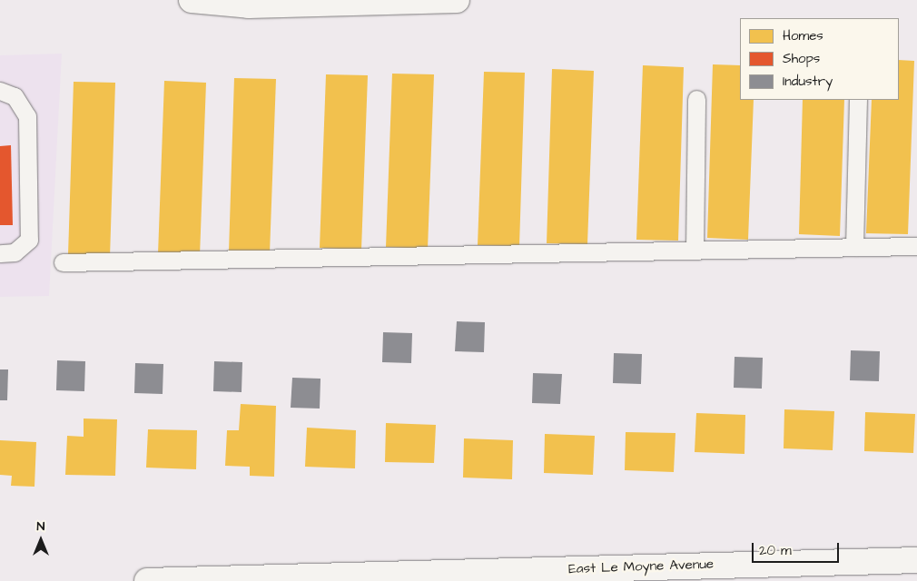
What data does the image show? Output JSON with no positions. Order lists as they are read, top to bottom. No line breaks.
{"streets":{"street":["East Le Moyne Avenue"]},"legend":["Homes","Shops","Industry"],"scale_bar":"20 m","north":"top"}
